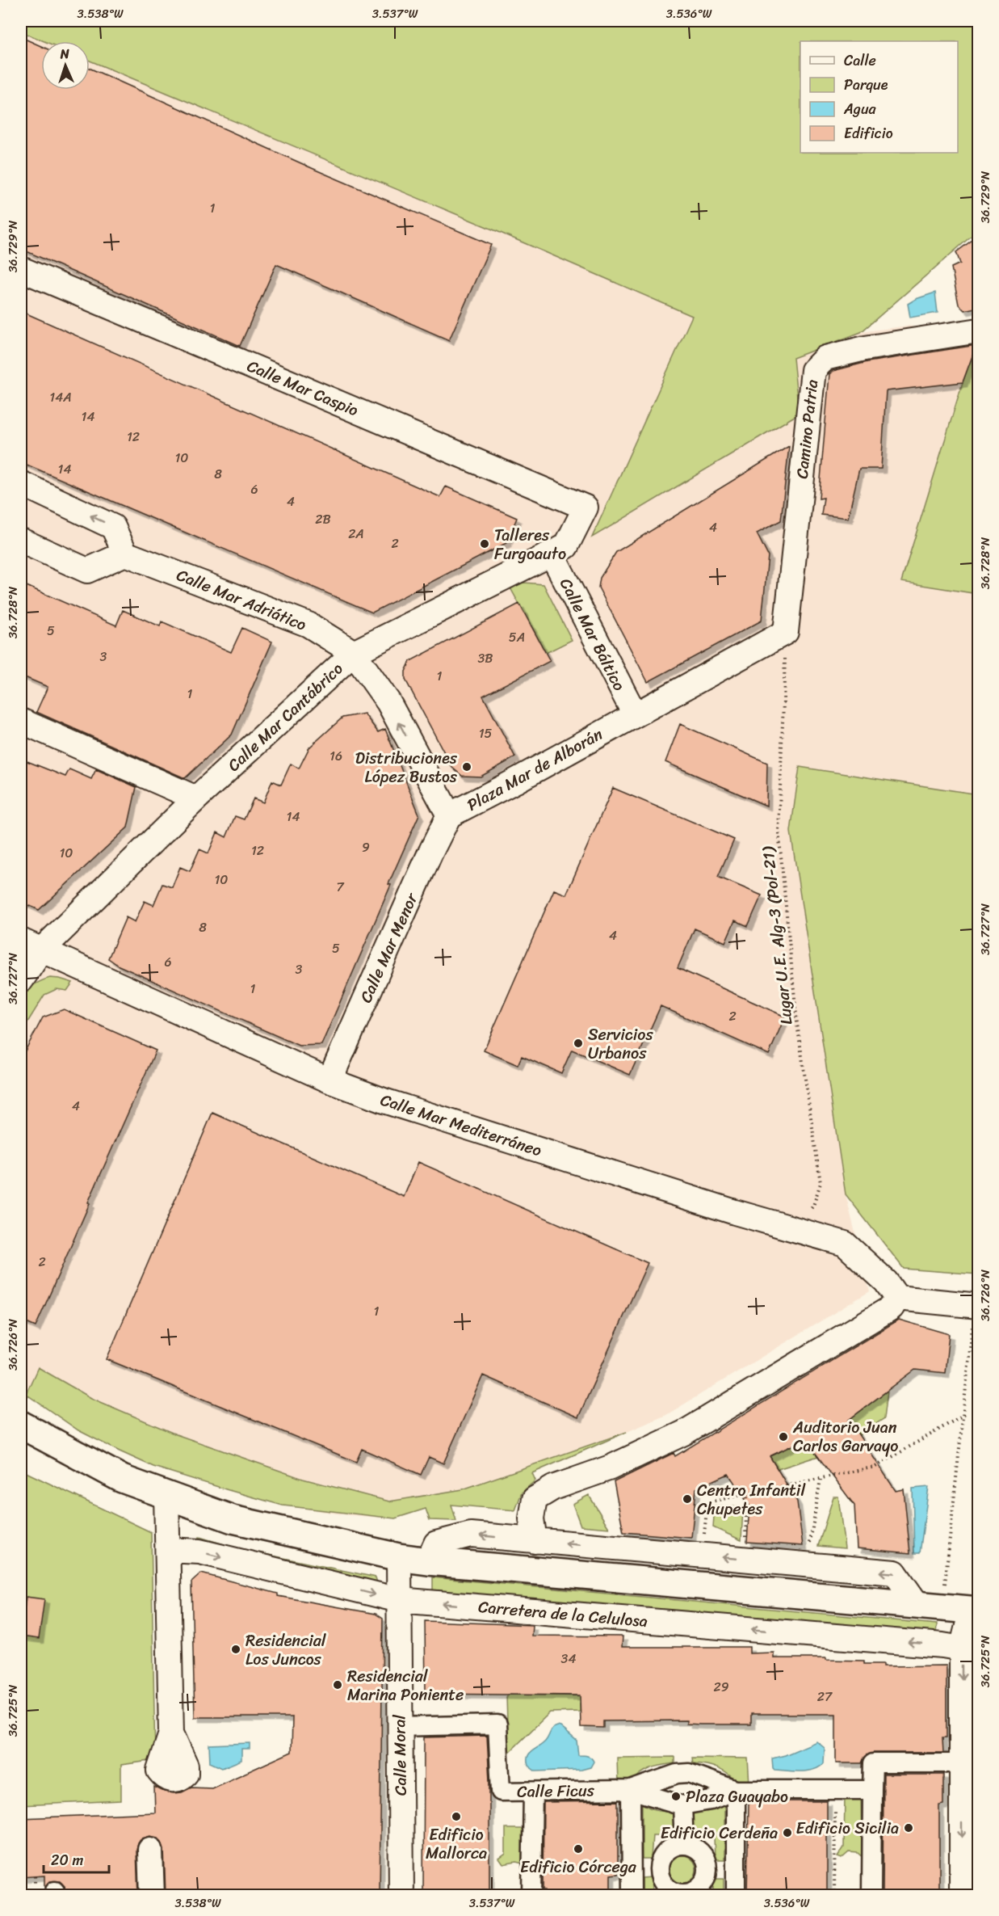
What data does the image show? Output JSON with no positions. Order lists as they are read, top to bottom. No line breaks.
{"streets":{"street":["Calle Mar Caspio","Camino Patria","Calle Mar Adriático","Calle Mar Báltico","Calle Mar Cantábrico","Plaza Mar de Alborán","Calle Mar Menor","Calle Mar Mediterráneo","Carretera de la Celulosa","Calle Moral","Calle Ficus"],"path":["Lugar U.E. Alg-3 (Pol-21)"]},"crossings":[["Calle Mar Caspio","Calle Mar Cantábrico"],["Camino Patria","Plaza Mar de Alborán"],["Camino Patria","Lugar U.E. Alg-3 (Pol-21)"],["Calle Mar Adriático","Calle Mar Cantábrico"],["Calle Mar Adriático","Plaza Mar de Alborán"],["Calle Mar Báltico","Calle Mar Cantábrico"],["Calle Mar Báltico","Plaza Mar de Alborán"],["Calle Mar Cantábrico","Plaza Mar de Alborán"],["Calle Mar Cantábrico","Calle Mar Mediterráneo"],["Plaza Mar de Alborán","Lugar U.E. Alg-3 (Pol-21)"],["Plaza Mar de Alborán","Calle Mar Menor"],["Lugar U.E. Alg-3 (Pol-21)","Calle Mar Mediterráneo"],["Calle Mar Menor","Calle Mar Mediterráneo"],["Carretera de la Celulosa","Calle Moral"],["Calle Moral","Calle Ficus"]],"places":["Talleres Furgoauto","Distribuciones López Bustos","Servicios Urbanos","Auditorio Juan Carlos Garvayo","Centro Infantil Chupetes","Residencial Los Juncos","Residencial Marina Poniente","Plaza Guayabo","Edificio Mallorca","Edificio Sicilia","Edificio Cerdeña","Edificio Córcega"],"house_numbers":["1","14A","14","12","10","14","8","6","4","2B","4","2A","2","5","5A","3","3B","1","1","15","16","14","9","12","10","10","7","8","4","5","6","3","1","2","4","2","1","34","29","27"],"legend":["Calle","Parque","Agua","Edificio"],"scale_bar":"20 m","north":"top","coordinates":["3.538°W","3.537°W","3.536°W","36.729°N","36.728°N","36.727°N","36.726°N","36.725°N"]}
